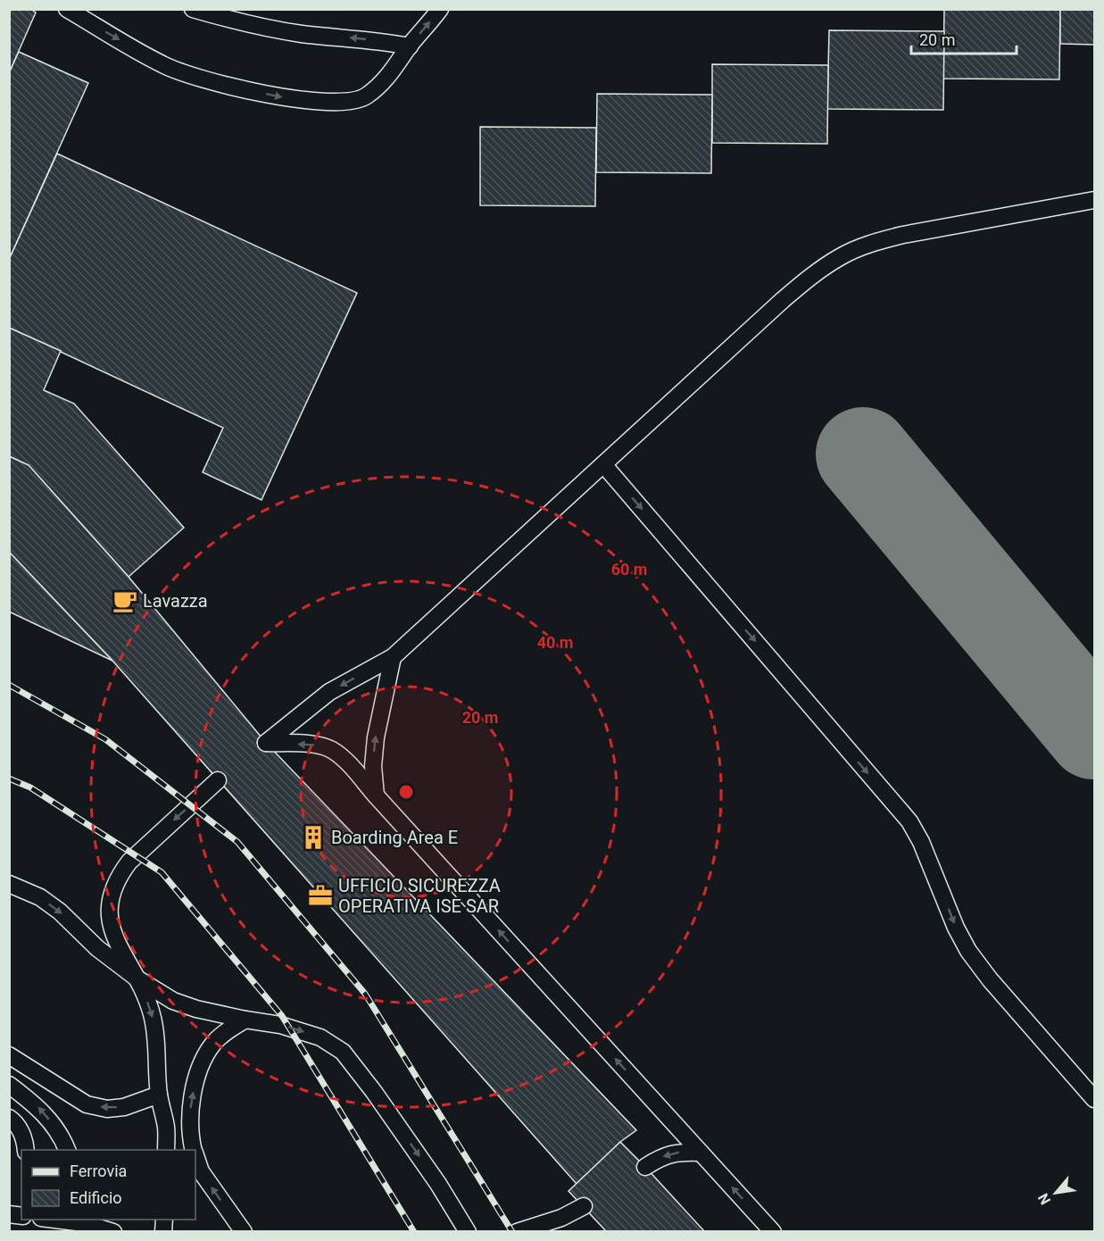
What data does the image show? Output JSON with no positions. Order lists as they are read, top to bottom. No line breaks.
{"places":{"cafe":["Lavazza"],"building":["Boarding Area E"],"office":["UFFICIO SICUREZZA OPERATIVA ISE SAR"]},"legend":["Ferrovia","Edificio"],"scale_bar":"20 m","north":"bottom left","rings":["60 m","40 m","20 m"]}
